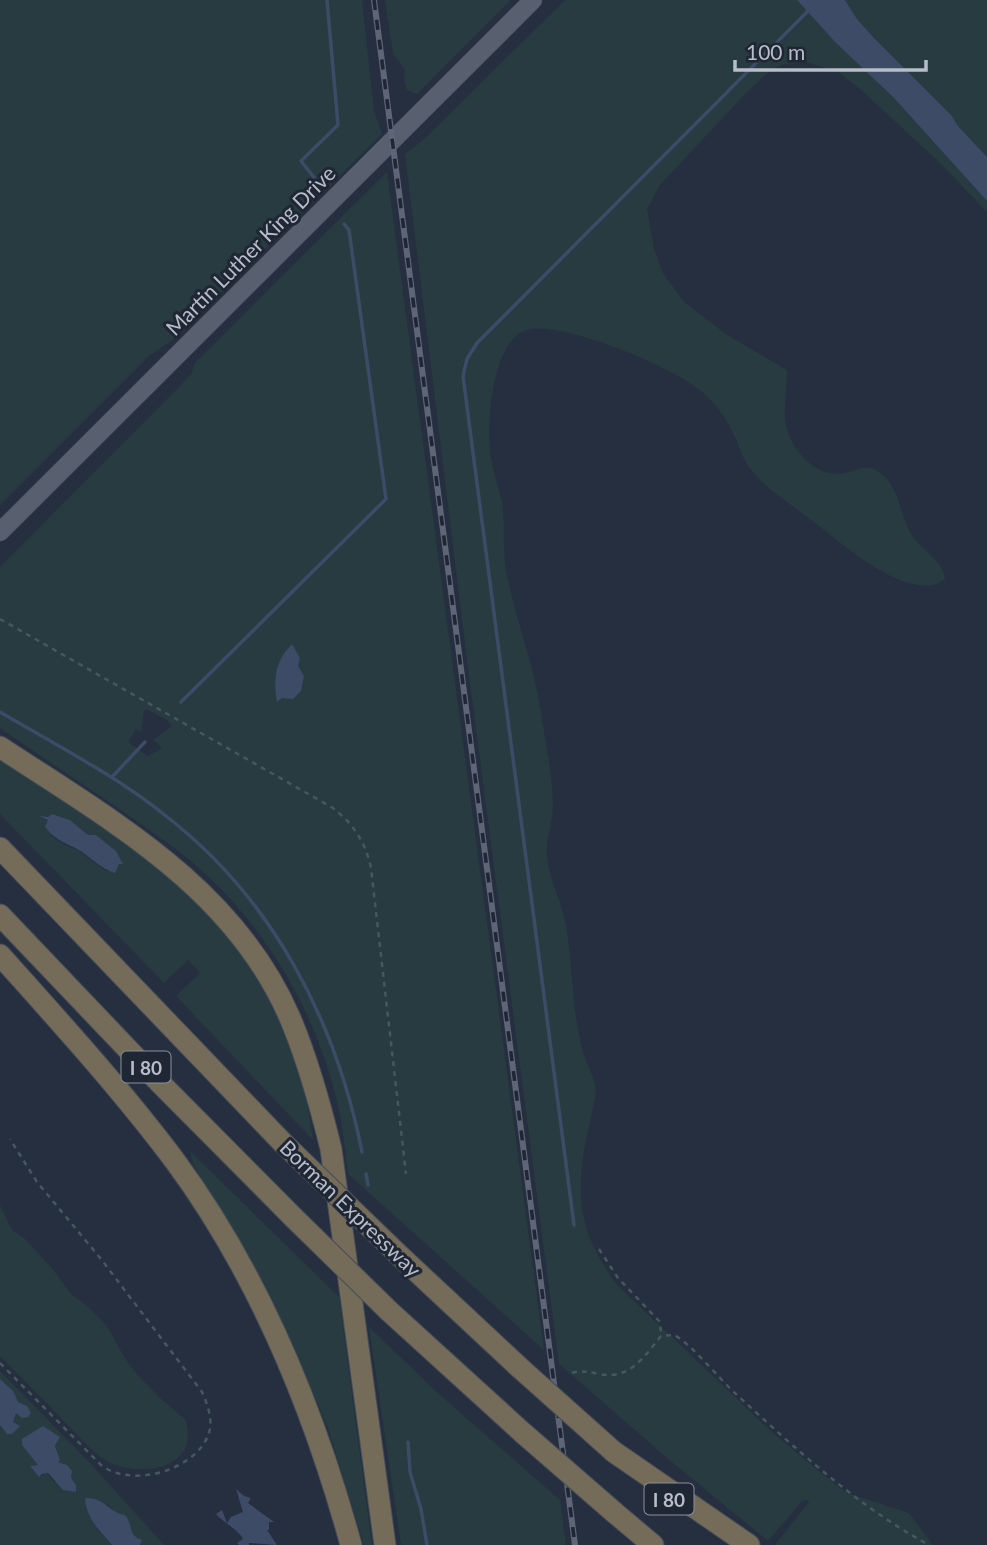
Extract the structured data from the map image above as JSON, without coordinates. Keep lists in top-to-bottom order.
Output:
{
  "streets": {
    "highway": ["I 80", "Borman Expressway"],
    "main road": ["Martin Luther King Drive"]
  },
  "scale_bar": "100 m"
}
